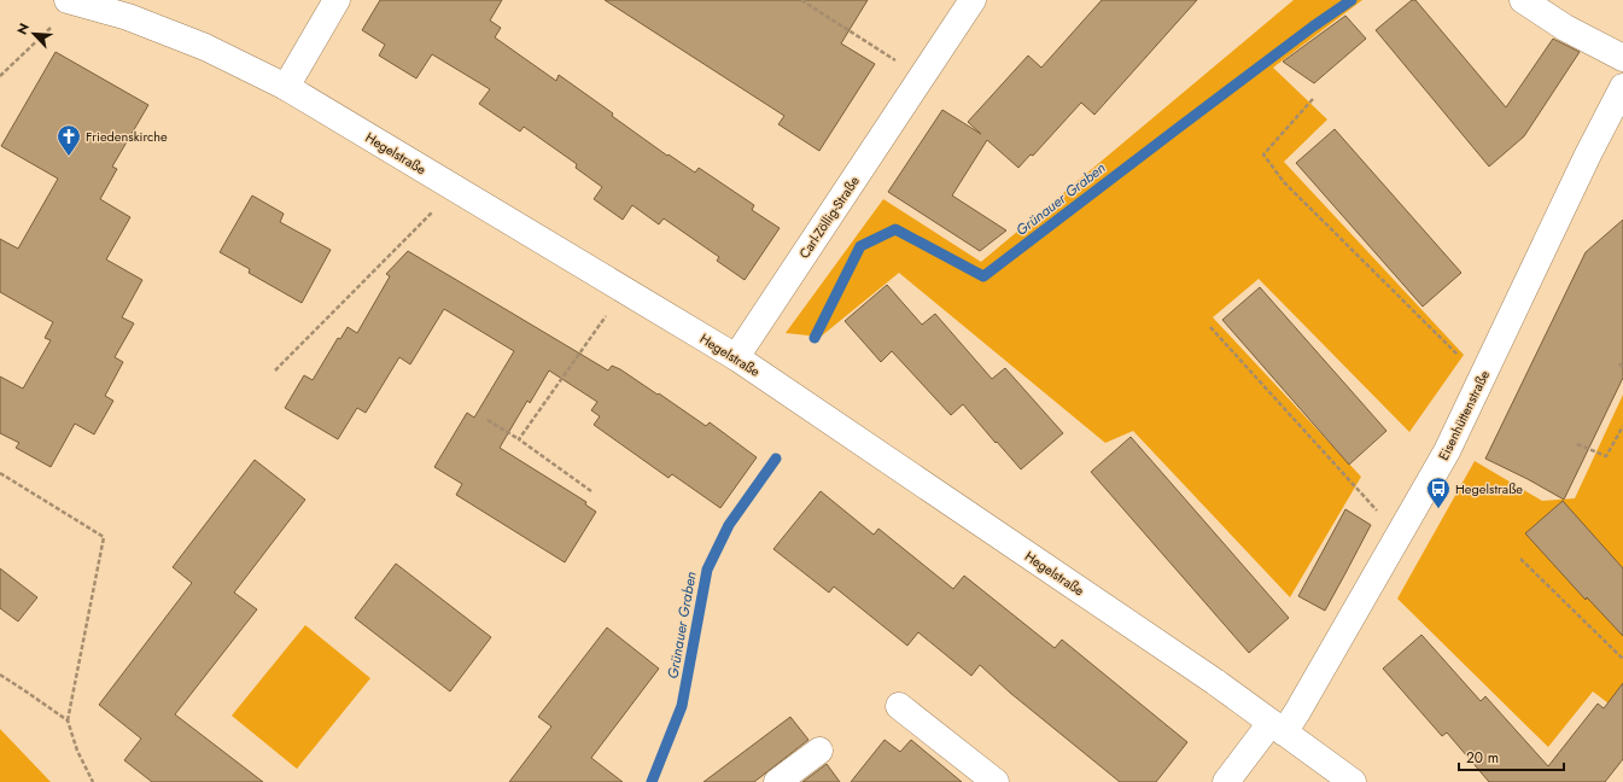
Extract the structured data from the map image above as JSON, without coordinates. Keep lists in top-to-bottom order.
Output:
{
  "streets": {
    "street": ["Hegelstraße", "Carl-Zöllig-Straße", "Eisenhüttenstraße"]
  },
  "crossings": [
    ["Hegelstraße", "Carl-Zöllig-Straße"],
    ["Hegelstraße", "Eisenhüttenstraße"]
  ],
  "water": ["Grünauer Graben"],
  "places": {
    "church": ["Friedenskirche"],
    "bus stop": ["Hegelstraße"]
  },
  "scale_bar": "20 m",
  "north": "top left"
}
